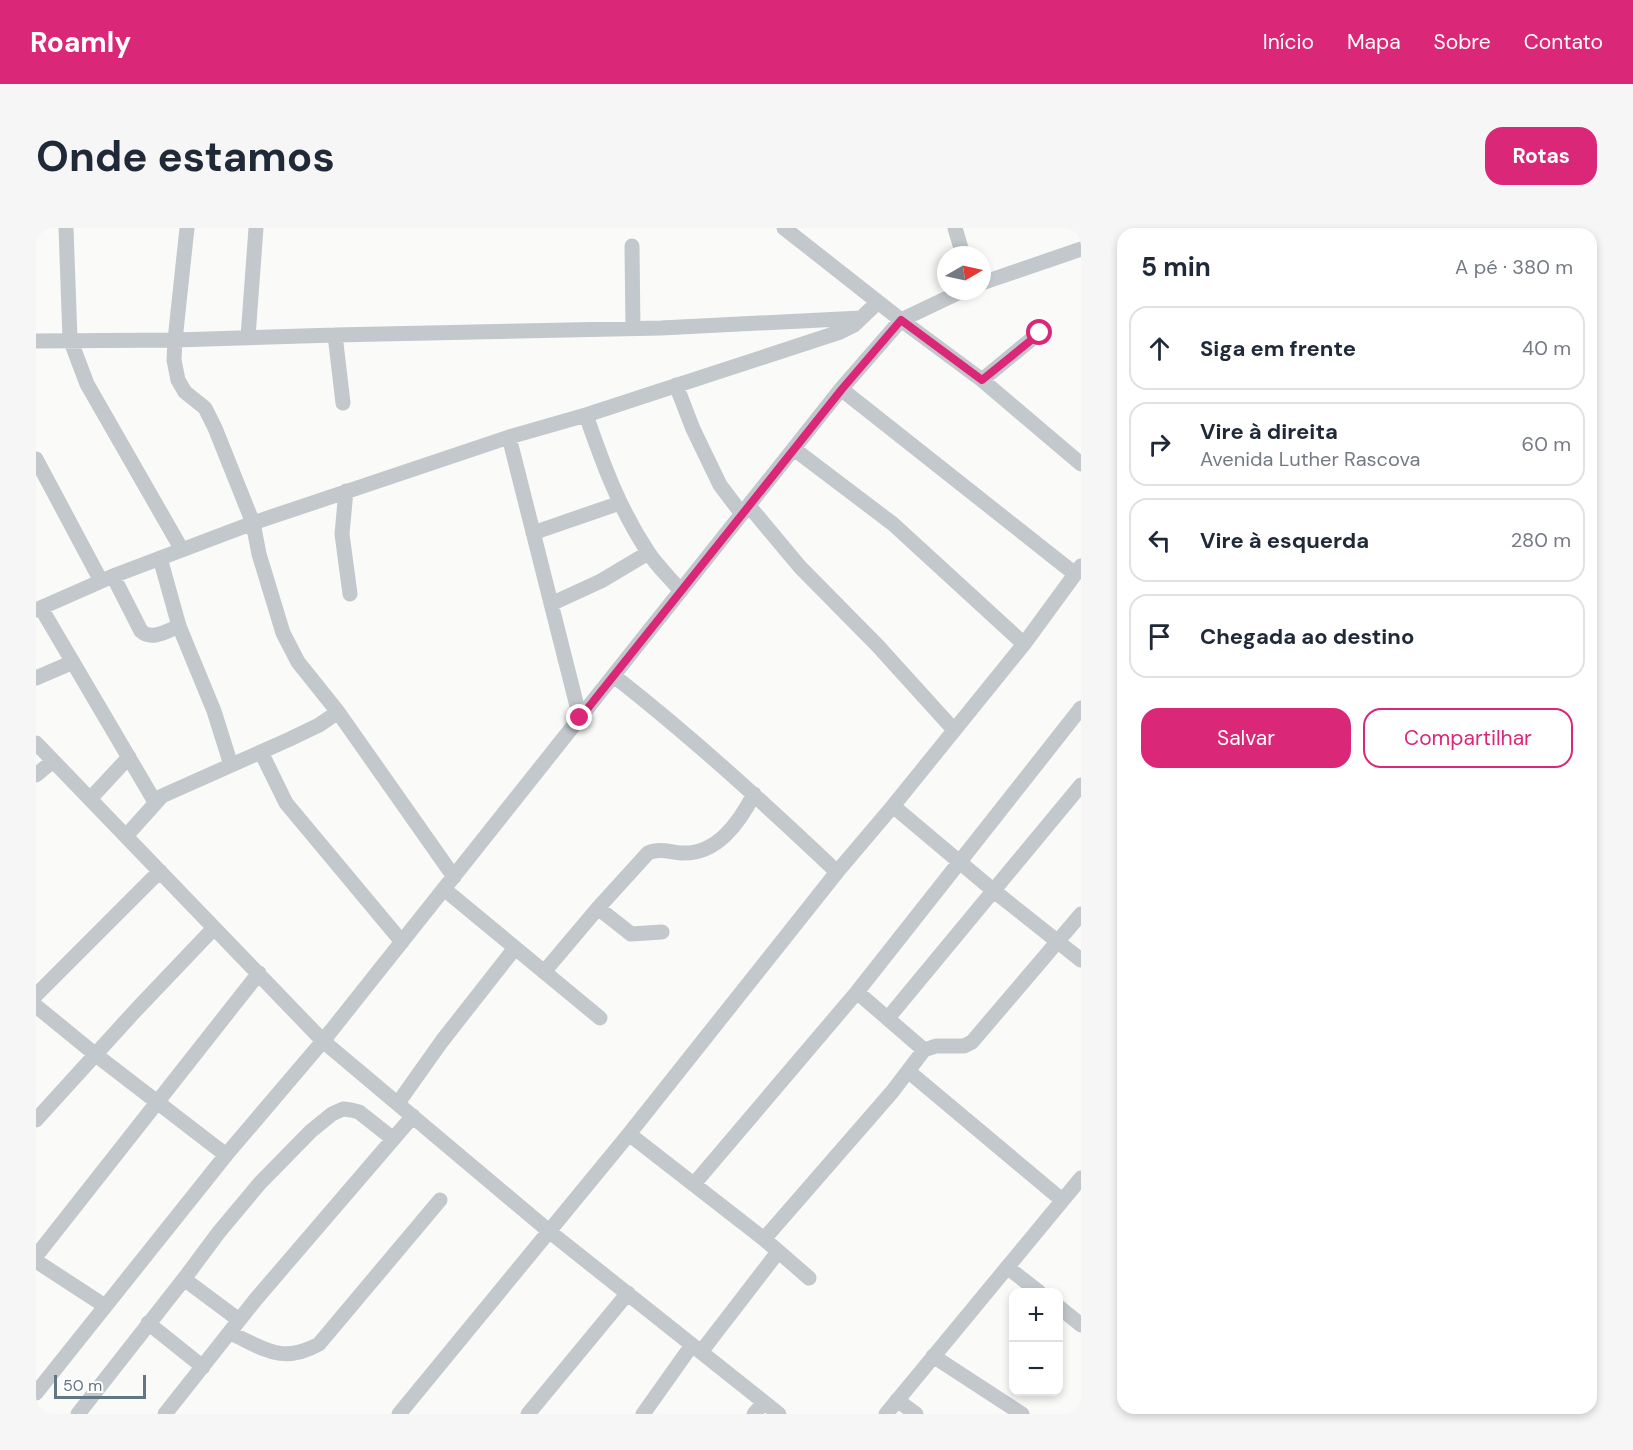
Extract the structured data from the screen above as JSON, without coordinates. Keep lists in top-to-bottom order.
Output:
{
  "scale_bar": "50 m",
  "north": "right",
  "page": {
    "header": "Roamly",
    "nav": [
      "Início",
      "Mapa",
      "Sobre",
      "Contato"
    ],
    "buttons": [
      "Rotas",
      ["Salvar", "Compartilhar"]
    ],
    "title": "Onde estamos",
    "heading": ["5 min", "A pé · 380 m"],
    "list": [
      ["Siga em frente", "40 m"],
      ["Vire à direita", "Avenida Luther Rascova", "60 m"],
      ["Vire à esquerda", "280 m"],
      "Chegada ao destino"
    ],
    "map_buttons": ["+", "−"],
    "scale": "50 m"
  }
}
